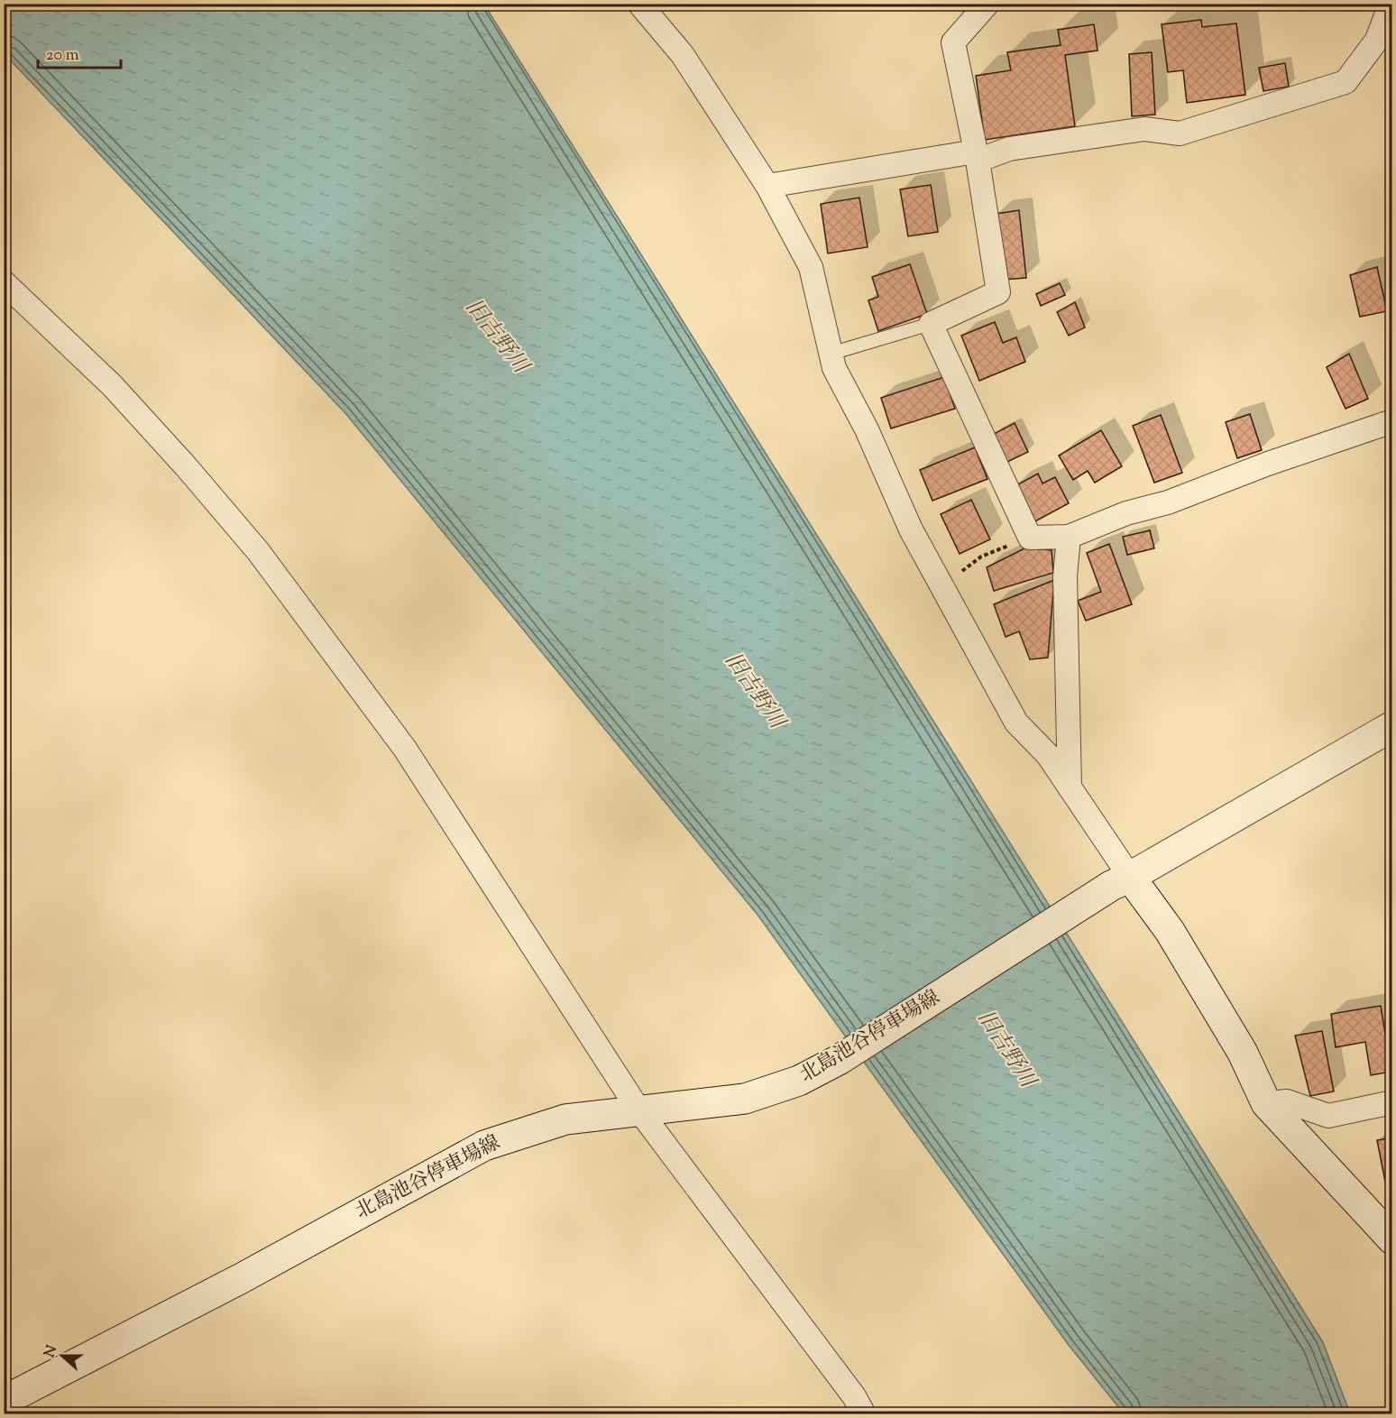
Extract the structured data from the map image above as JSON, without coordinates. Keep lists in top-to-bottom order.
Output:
{
  "streets": {
    "main road": ["北島池谷停車場線"]
  },
  "water": ["旧吉野川"],
  "scale_bar": "20 m",
  "north": "left"
}
